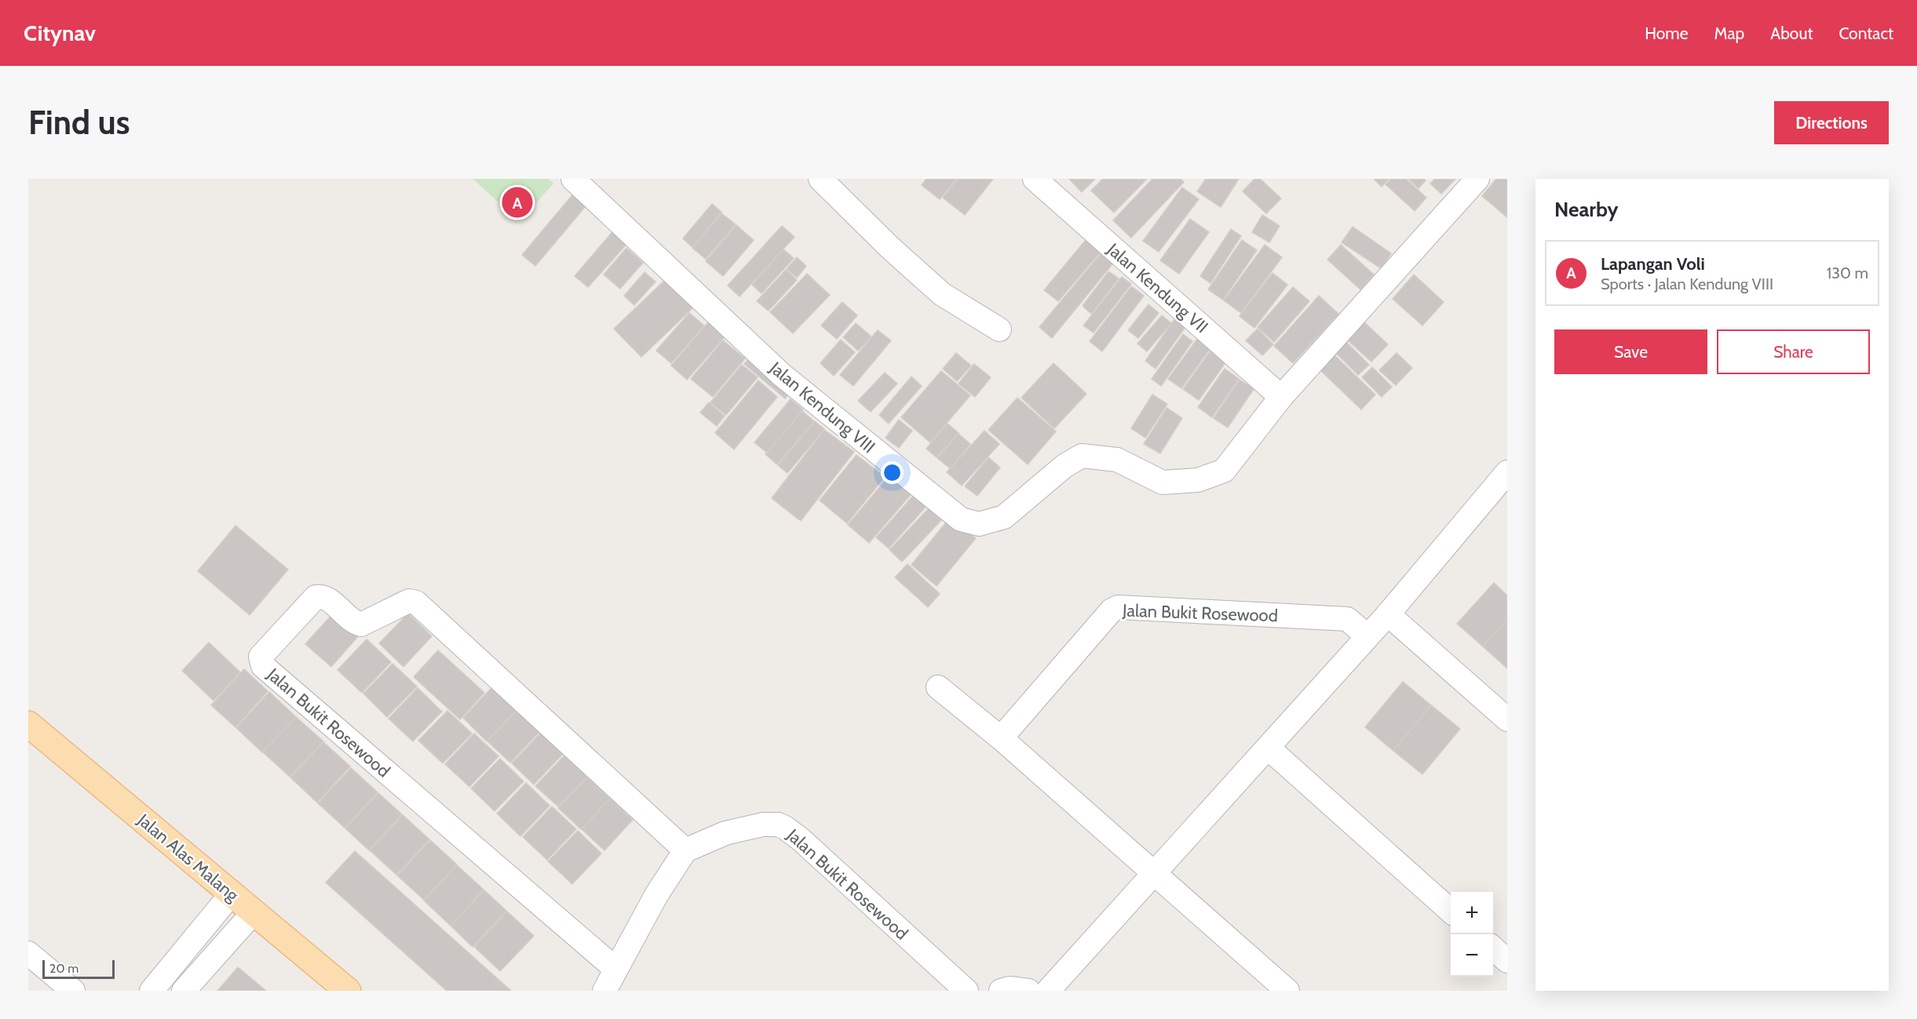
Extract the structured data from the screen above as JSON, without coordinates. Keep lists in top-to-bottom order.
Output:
{
  "streets": {
    "main road": ["Jalan Alas Malang"],
    "street": ["Jalan Kendung VII", "Jalan Kendung VIII", "Jalan Bukit Rosewood"]
  },
  "crossings": [
    ["Jalan Kendung VII", "Jalan Kendung VIII"]
  ],
  "scale_bar": "20 m",
  "page": {
    "header": "Citynav",
    "nav": [
      "Home",
      "Map",
      "About",
      "Contact"
    ],
    "buttons": [
      "Directions",
      ["Save", "Share"]
    ],
    "title": "Find us",
    "heading": "Nearby",
    "pins": "A",
    "list": [
      {
        "mark": "A",
        "name": "Lapangan Voli",
        "note": "Sports · Jalan Kendung VIII",
        "value": "130 m"
      }
    ],
    "map_buttons": ["+", "−"],
    "scale": "20 m"
  }
}
